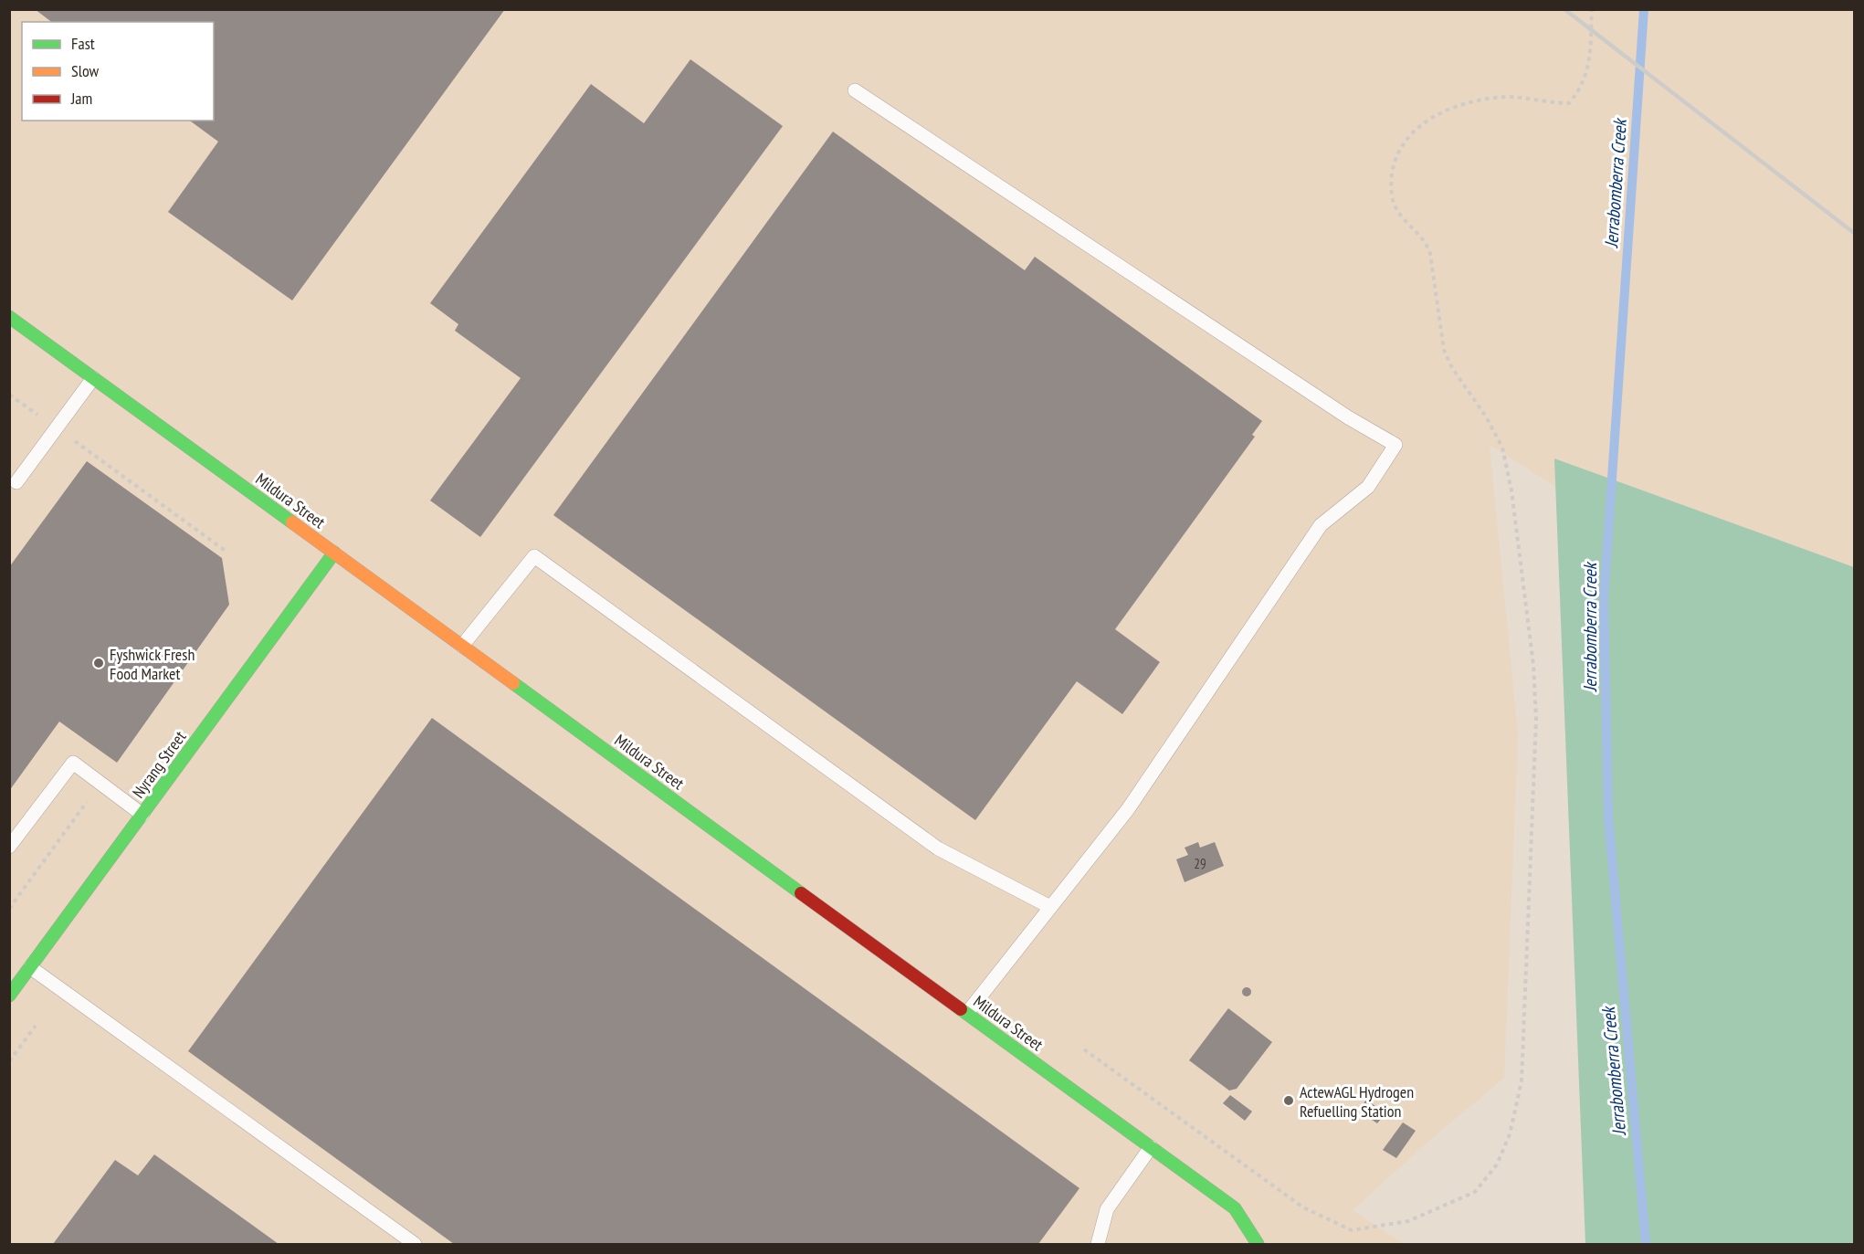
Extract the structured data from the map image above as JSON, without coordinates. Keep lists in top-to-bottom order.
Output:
{
  "streets": {
    "street": ["Mildura Street", "Nyrang Street"]
  },
  "crossings": [
    ["Mildura Street", "Nyrang Street"]
  ],
  "water": ["Jerrabomberra Creek"],
  "places": ["Fyshwick Fresh Food Market", "ActewAGL Hydrogen Refuelling Station"],
  "house_numbers": ["29"],
  "legend": ["Fast", "Slow", "Jam"]
}
